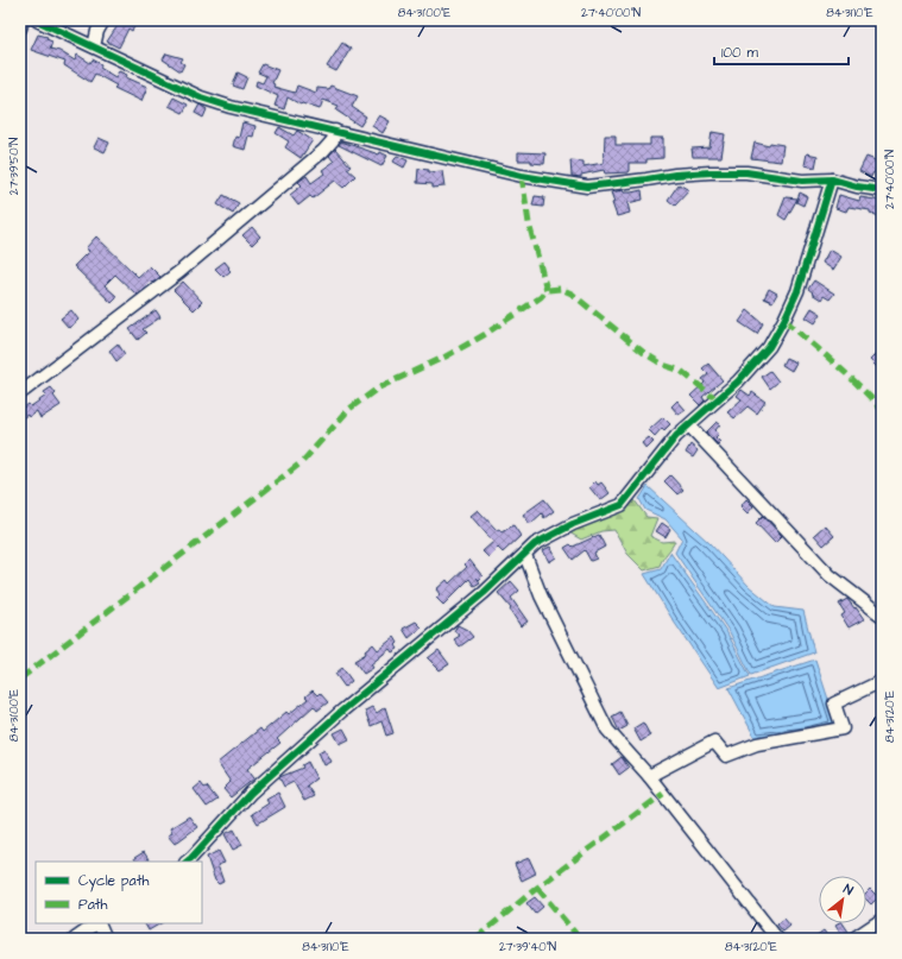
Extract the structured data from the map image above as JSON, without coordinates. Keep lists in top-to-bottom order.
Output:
{
  "legend": ["Cycle path", "Path"],
  "scale_bar": "100 m",
  "north": "top right",
  "coordinates": [
    "84°31'00\"E",
    "27°40'00\"N",
    "84°31'10\"E",
    "27°39'50\"N",
    "84°31'20\"E",
    "27°39'40\"N"
  ]
}
